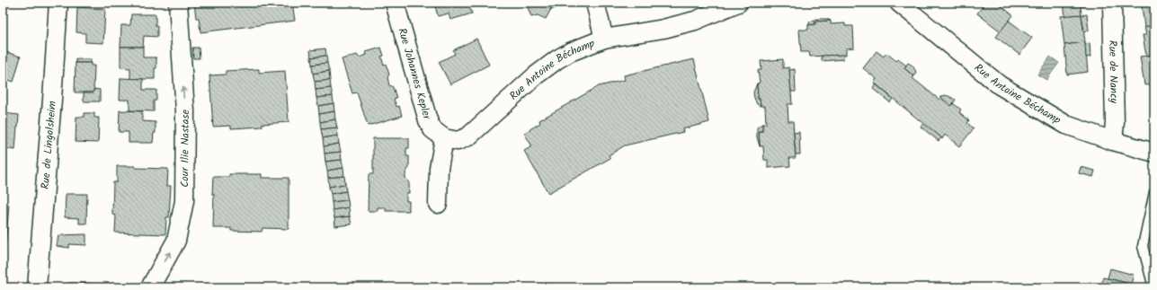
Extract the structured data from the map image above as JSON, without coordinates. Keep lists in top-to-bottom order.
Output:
{
  "streets": {
    "street": [
      "Rue Antoine Béchamp",
      "Rue de Nancy",
      "Rue Johannes Kepler",
      "Rue de Lingolsheim",
      "Cour Ilie Nastase"
    ]
  },
  "crossings": [
    ["Rue Antoine Béchamp", "Rue de Nancy"],
    ["Rue Antoine Béchamp", "Rue Johannes Kepler"]
  ],
  "one_way": ["Cour Ilie Nastase"]
}
